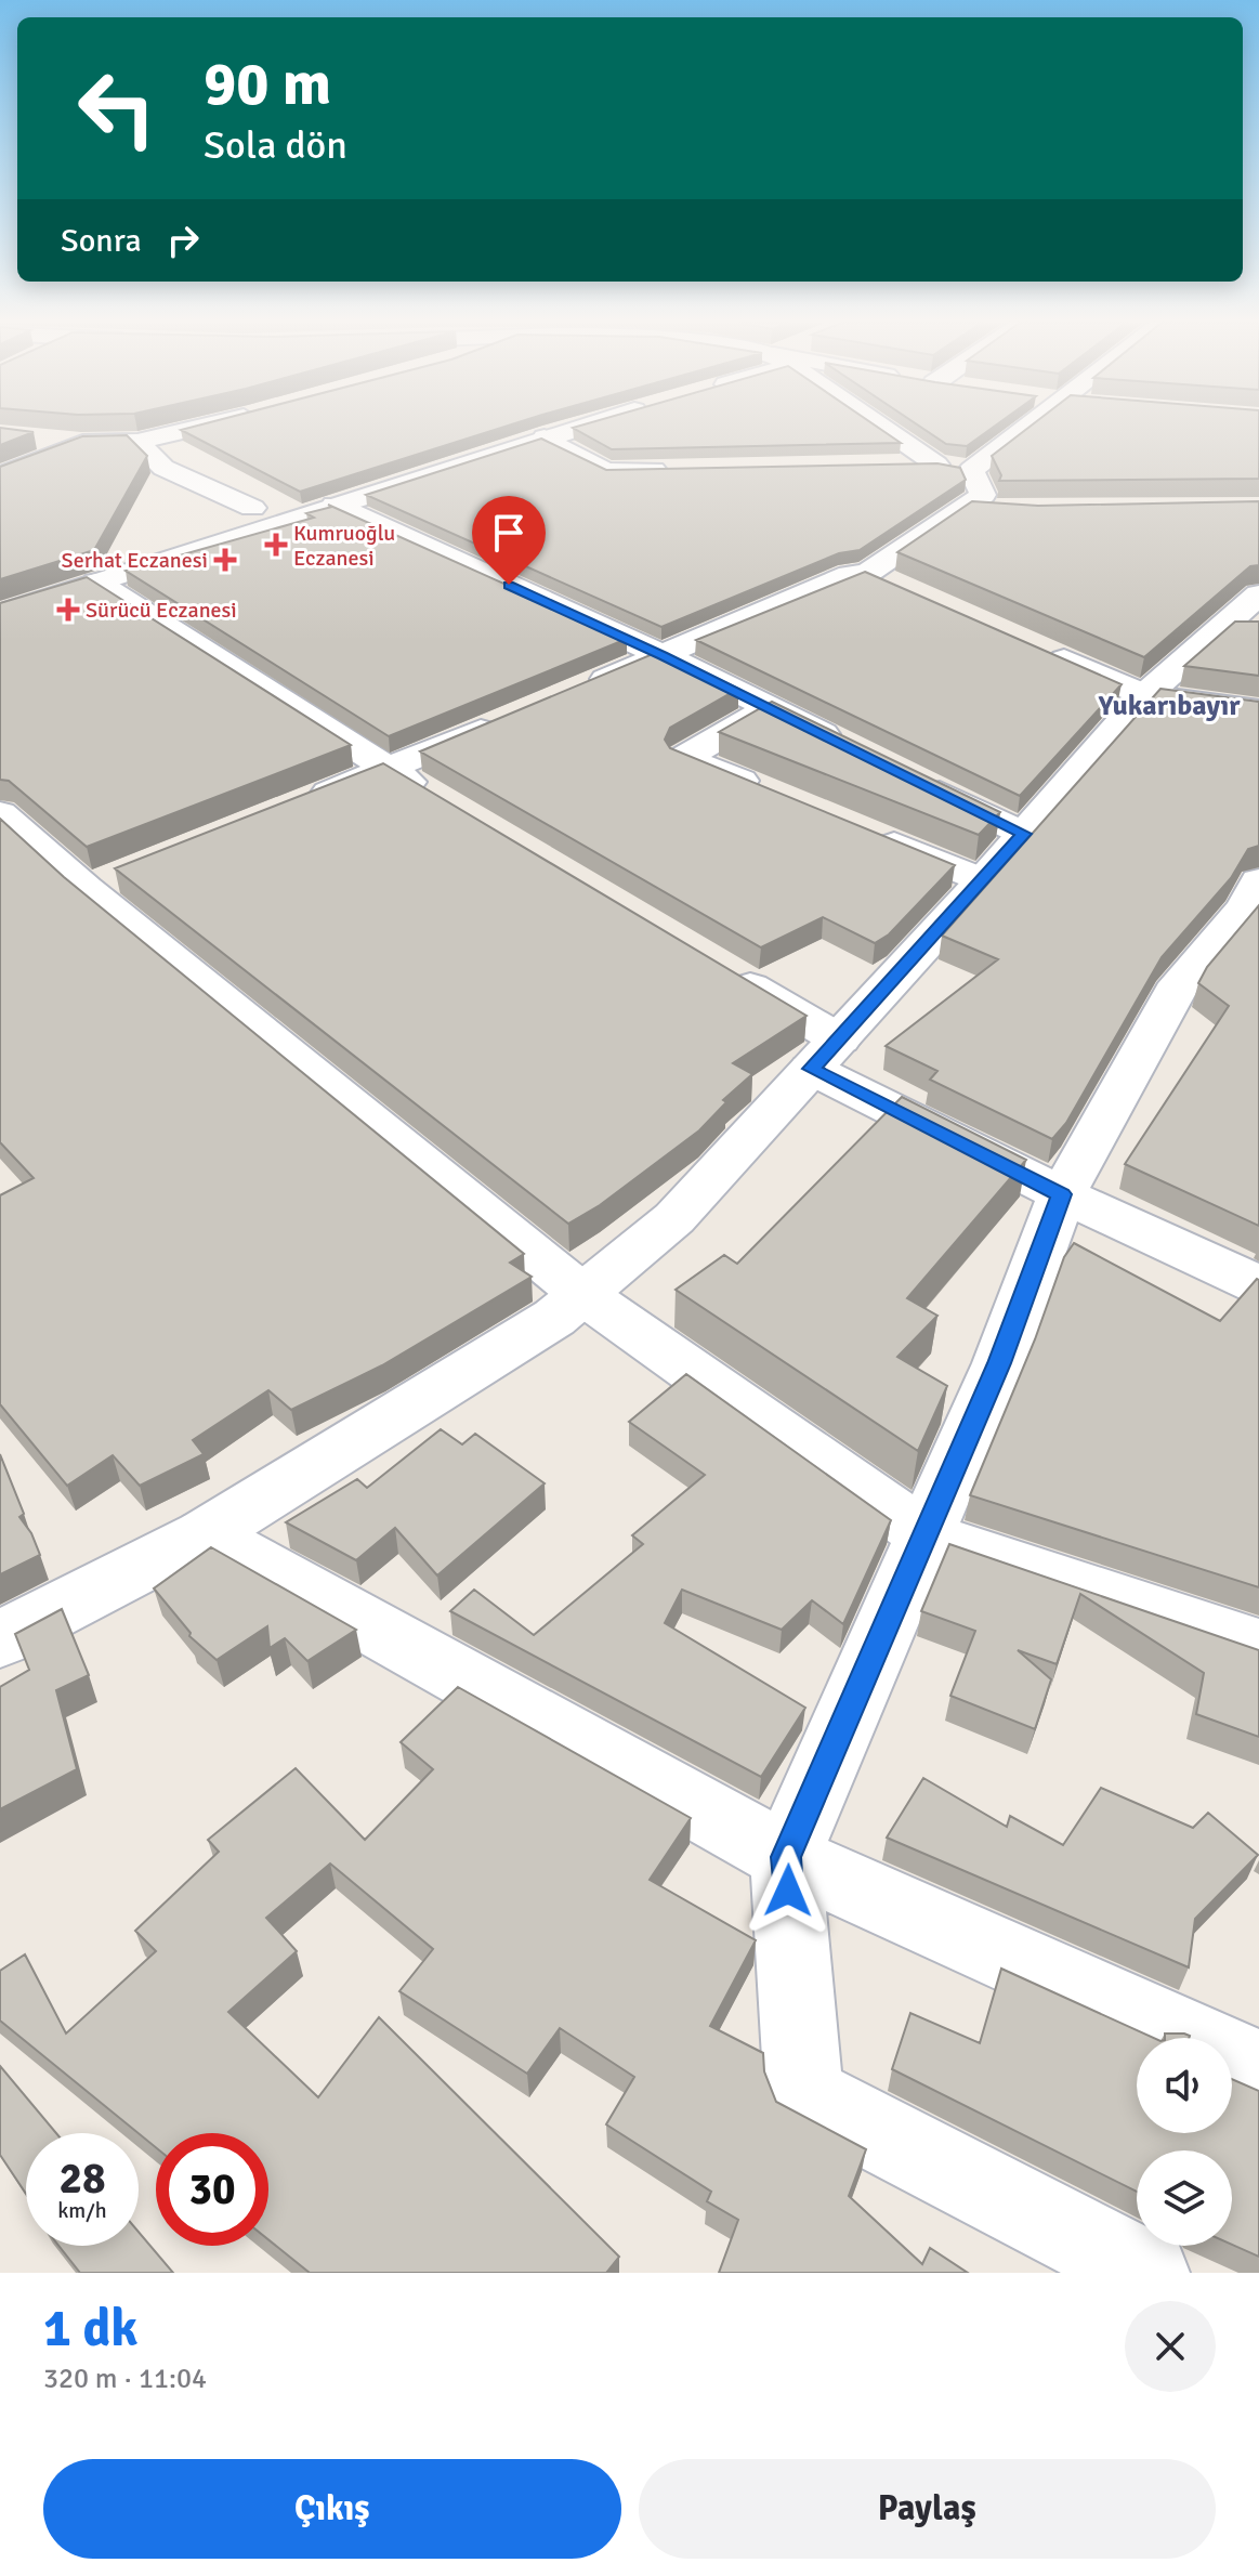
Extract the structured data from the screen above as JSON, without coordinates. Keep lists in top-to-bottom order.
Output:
{
  "districts": ["Yukarıbayır"],
  "places": {
    "health": ["Kumruoğlu Eczanesi", "Serhat Eczanesi", "Sürücü Eczanesi"]
  },
  "page": {
    "turn": ["90 m", "Sola dön"],
    "then": "Sonra",
    "speed": "28 km/h",
    "limit": "30",
    "heading": ["1 dk", "320 m · 11:04"],
    "buttons": ["Çıkış", "Paylaş"]
  }
}
